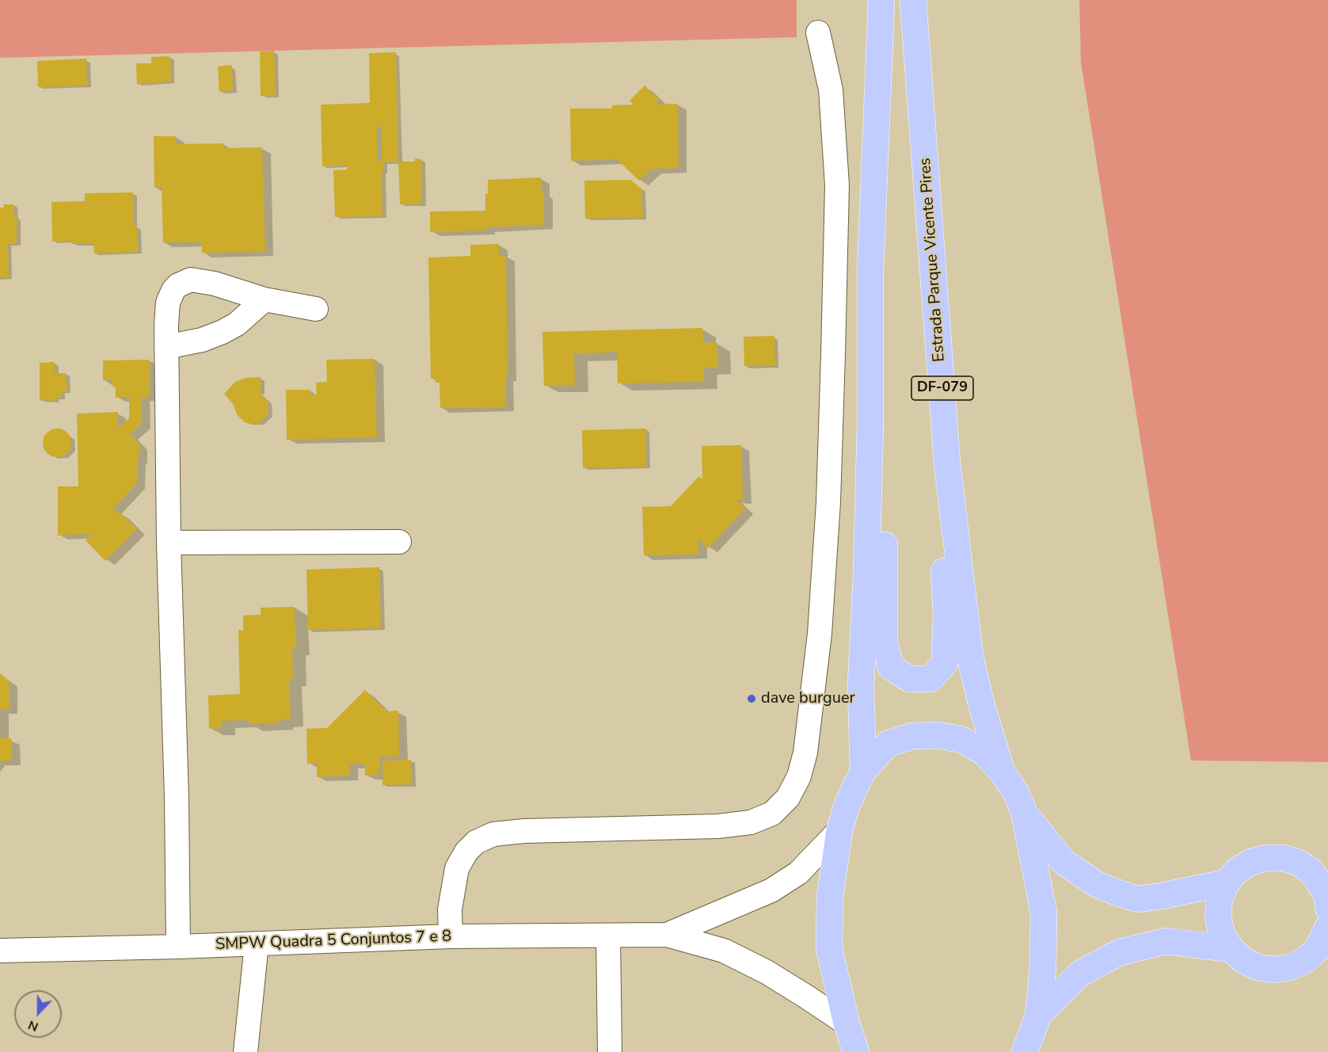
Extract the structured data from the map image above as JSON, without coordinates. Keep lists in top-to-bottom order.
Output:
{
  "streets": {
    "main road": ["Estrada Parque Vicente Pires", "DF-079"],
    "street": ["SMPW Quadra 5 Conjuntos 7 e 8"]
  },
  "crossings": [
    ["Estrada Parque Vicente Pires", "DF-079"],
    ["DF-079", "SMPW Quadra 5 Conjuntos 7 e 8"]
  ],
  "places": ["dave burguer"],
  "north": "bottom"
}
